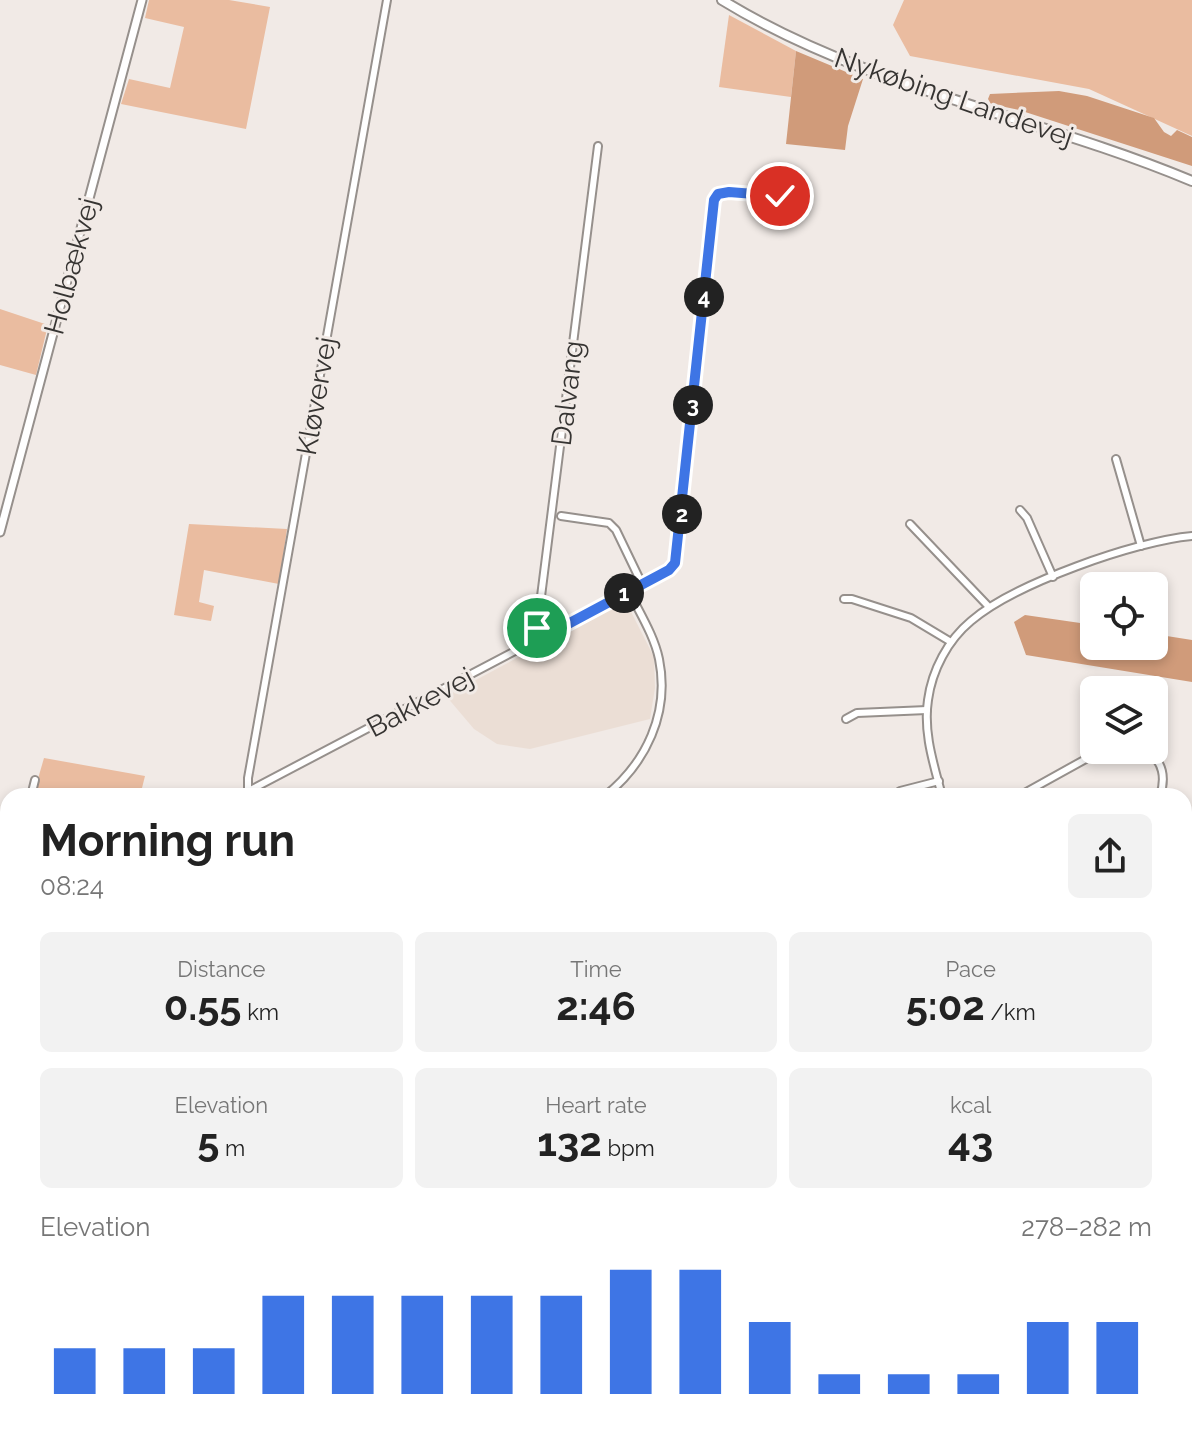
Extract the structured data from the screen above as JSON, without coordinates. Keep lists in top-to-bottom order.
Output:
{
  "streets": {
    "main road": ["Nykøbing Landevej"],
    "street": [
      "Holbækvej",
      "Dalvang",
      "Kløvervej",
      "Bakkevej"
    ]
  },
  "crossings": [
    ["Dalvang", "Bakkevej"]
  ],
  "page": {
    "pins": [
      "4",
      "3",
      "2",
      "1"
    ],
    "heading": ["Morning run", "08:24"],
    "stats": [
      ["Distance", "0.55 km"],
      ["Time", "2:46"],
      ["Pace", "5:02 /km"],
      ["Elevation", "5 m"],
      ["Heart rate", "132 bpm"],
      ["kcal", "43"]
    ],
    "chart": ["Elevation", "278–282 m"]
  }
}
